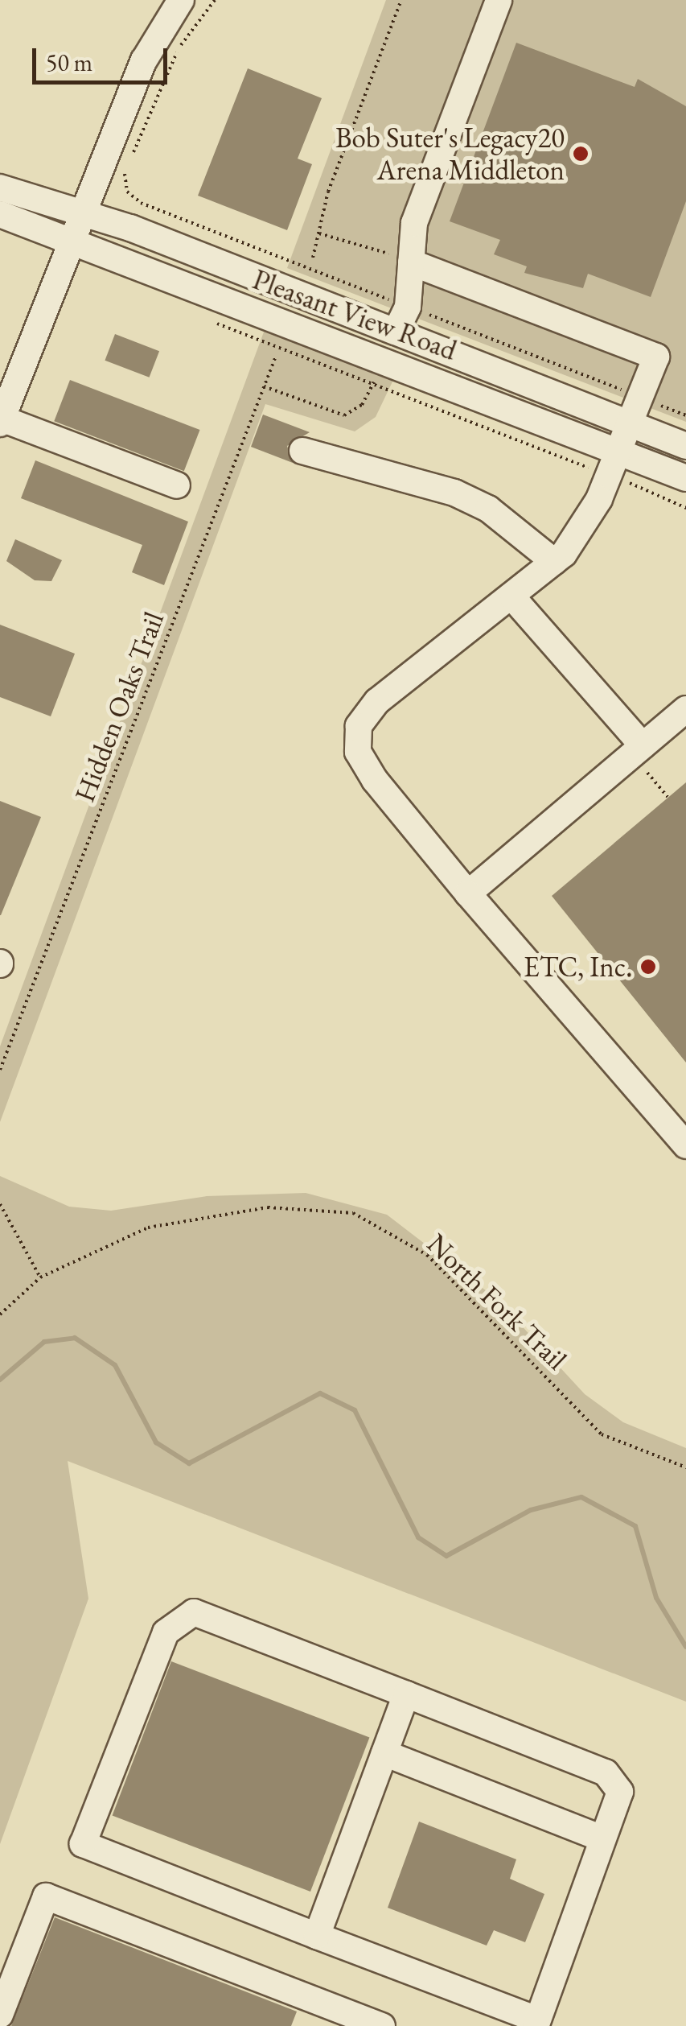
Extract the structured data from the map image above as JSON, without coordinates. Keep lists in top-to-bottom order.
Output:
{
  "streets": {
    "street": ["Pleasant View Road"],
    "path": ["Hidden Oaks Trail", "North Fork Trail"]
  },
  "places": ["Bob Suter's Legacy20 Arena Middleton", "ETC, Inc."],
  "scale_bar": "50 m"
}
